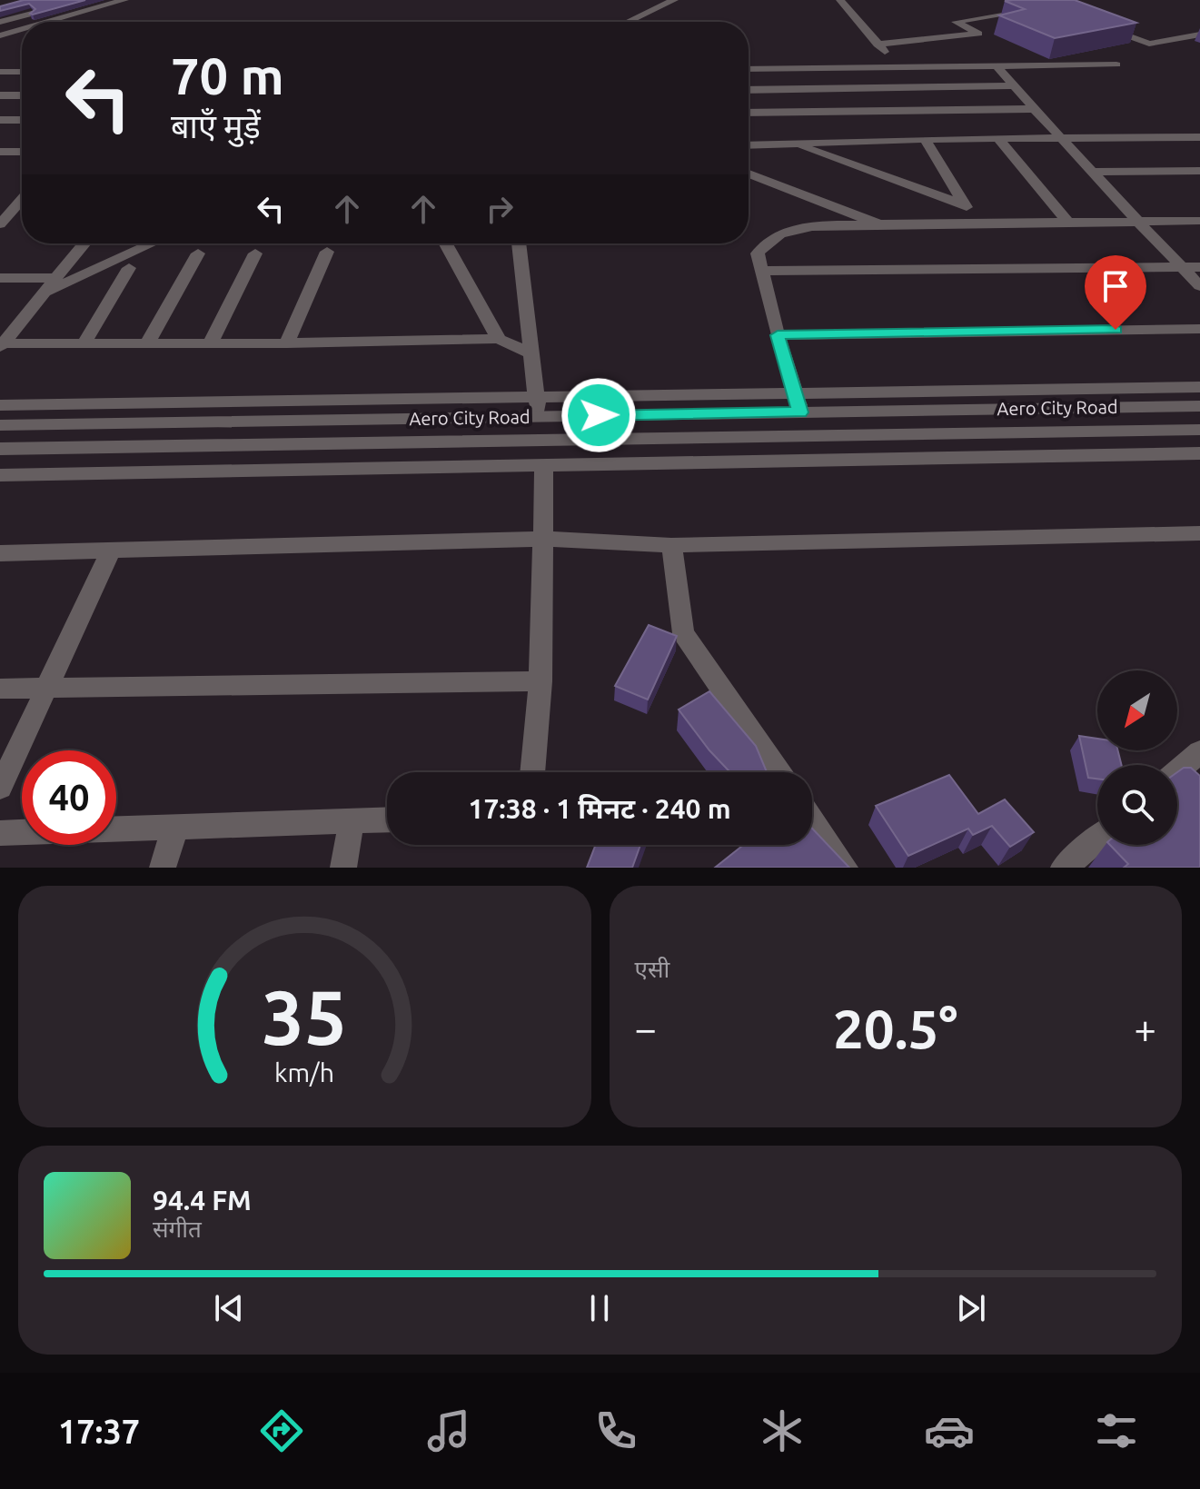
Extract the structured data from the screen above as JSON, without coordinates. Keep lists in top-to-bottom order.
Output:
{
  "streets": {
    "street": ["Aero City Road"]
  },
  "north": "bottom left",
  "page": {
    "turn": ["70 m", "बाएँ मुड़ें"],
    "limit": "40",
    "trip": "17:38 · 1 मिनट · 240 m",
    "tile": "एसी",
    "heat": ["−", "20.5°", "+"],
    "song": ["94.4 FM", "संगीत"],
    "tabs": "17:37",
    "gauge": ["35", "km/h"]
  }
}
